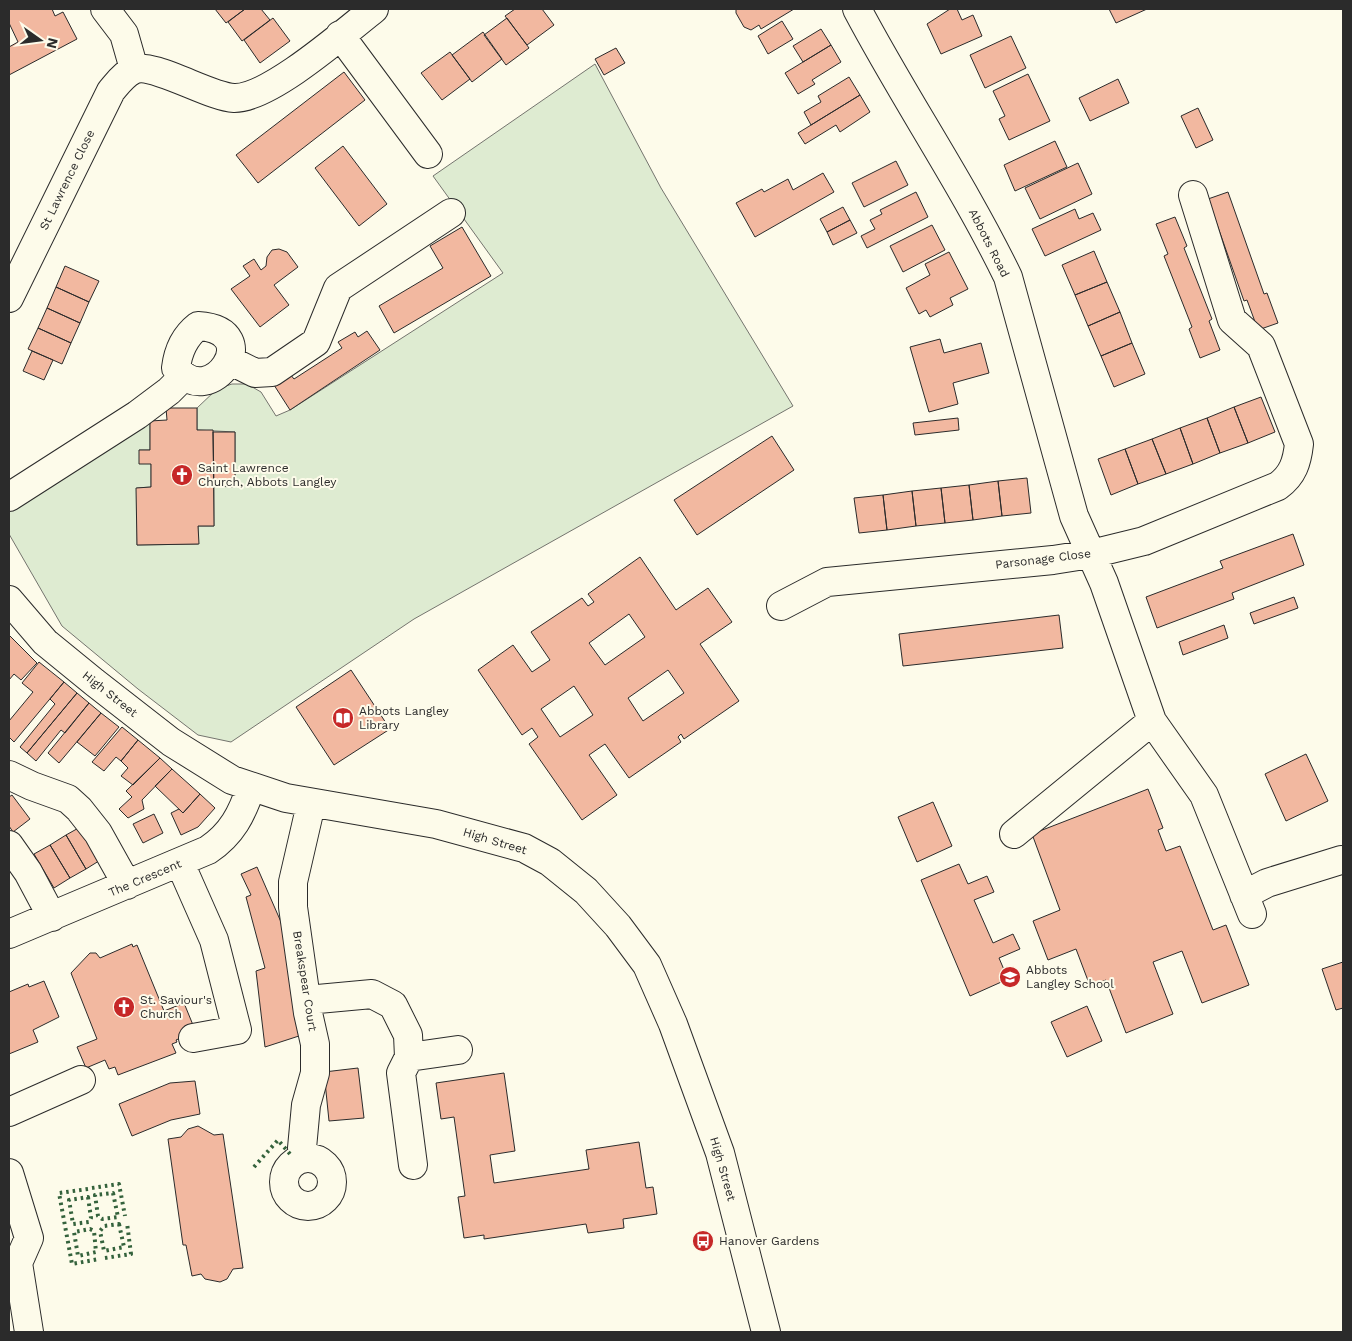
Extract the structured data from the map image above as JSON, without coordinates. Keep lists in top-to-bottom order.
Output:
{
  "streets": {
    "street": [
      "St Lawrence Close",
      "Abbots Road",
      "Parsonage Close",
      "High Street",
      "The Crescent",
      "Breakspear Court"
    ]
  },
  "crossings": [
    ["Abbots Road", "Parsonage Close"],
    ["High Street", "The Crescent"],
    ["High Street", "Breakspear Court"]
  ],
  "places": {
    "church": ["Saint Lawrence Church, Abbots Langley", "St. Saviour's Church"],
    "library": ["Abbots Langley Library"],
    "school or university": ["Abbots Langley School"],
    "bus stop": ["Hanover Gardens"]
  },
  "north": "right"
}
